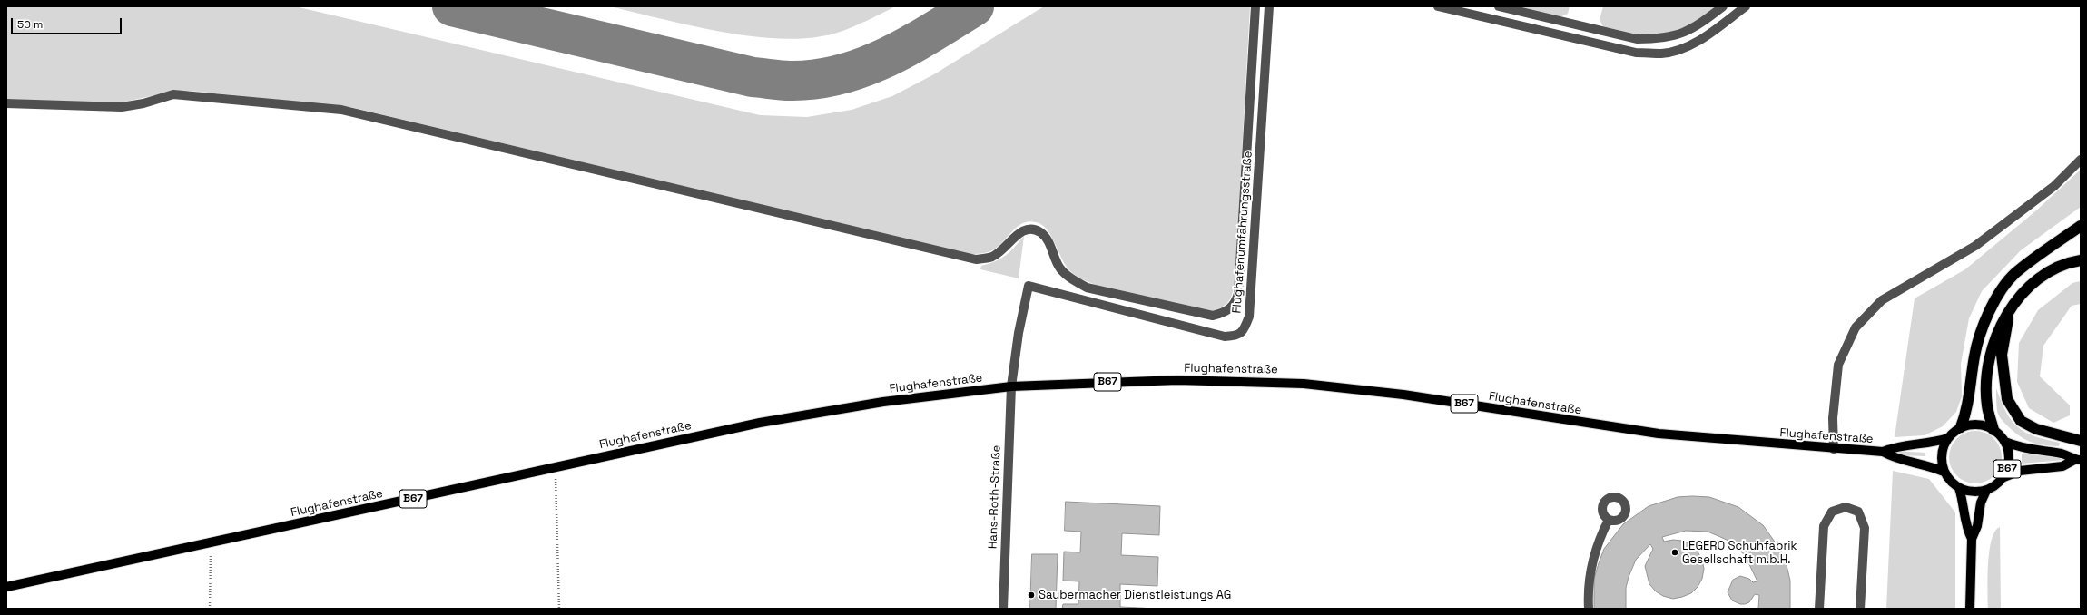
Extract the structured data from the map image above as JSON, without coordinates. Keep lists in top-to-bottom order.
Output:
{
  "streets": {
    "main road": ["Flughafenstraße", "B67"],
    "street": ["Flughafenumfahrungsstraße", "Hans-Roth-Straße"]
  },
  "crossings": [
    ["Flughafenumfahrungsstraße", "Flughafenstraße"],
    ["Flughafenumfahrungsstraße", "Hans-Roth-Straße"],
    ["Flughafenstraße", "B67"],
    ["Flughafenstraße", "Hans-Roth-Straße"]
  ],
  "places": ["LEGERO Schuhfabrik Gesellschaft m.b.H.", "Saubermacher Dienstleistungs AG"],
  "scale_bar": "50 m"
}
